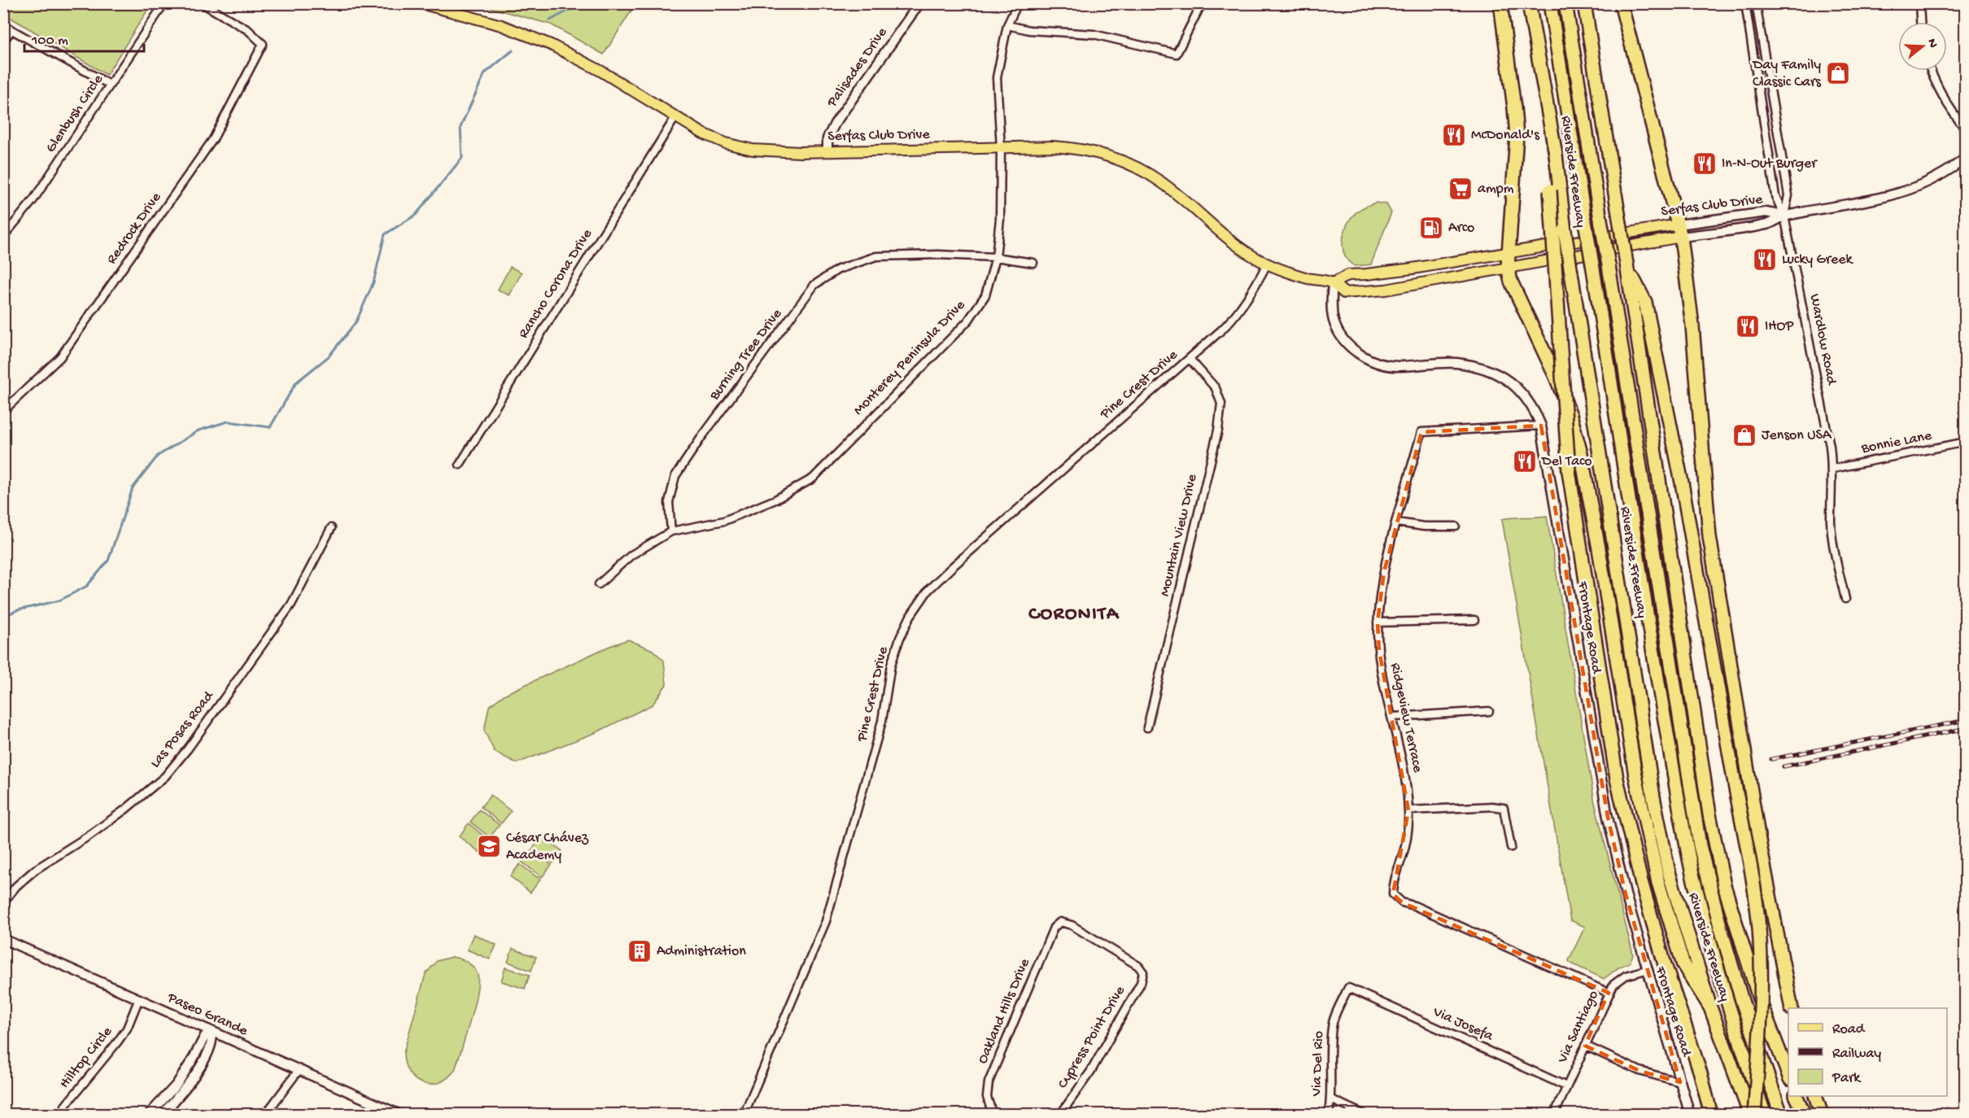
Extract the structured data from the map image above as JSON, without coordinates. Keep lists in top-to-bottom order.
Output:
{
  "streets": {
    "highway": ["Riverside Freeway"],
    "main road": [
      "Palisades Drive",
      "Serfas Club Drive",
      "Frontage Road",
      "Paseo Grande"
    ],
    "street": [
      "Glenbush Circle",
      "Redrock Drive",
      "Rancho Corona Drive",
      "Wardlow Road",
      "Burning Tree Drive",
      "Monterey Peninsula Drive",
      "Pine Crest Drive",
      "Bonnie Lane",
      "Mountain View Drive",
      "Ridgeview Terrace",
      "Las Posas Road",
      "Oakland Hills Drive",
      "Via Josefa",
      "Via Santiago",
      "Cypress Point Drive",
      "Hilltop Circle",
      "Via Del Rio"
    ]
  },
  "crossings": [
    ["Palisades Drive", "Serfas Club Drive"],
    ["Serfas Club Drive", "Rancho Corona Drive"],
    ["Serfas Club Drive", "Wardlow Road"],
    ["Serfas Club Drive", "Monterey Peninsula Drive"],
    ["Serfas Club Drive", "Pine Crest Drive"],
    ["Serfas Club Drive", "Frontage Road"],
    ["Wardlow Road", "Bonnie Lane"],
    ["Burning Tree Drive", "Monterey Peninsula Drive"],
    ["Pine Crest Drive", "Mountain View Drive"],
    ["Frontage Road", "Ridgeview Terrace"],
    ["Frontage Road", "Via Santiago"],
    ["Ridgeview Terrace", "Via Santiago"],
    ["Oakland Hills Drive", "Cypress Point Drive"],
    ["Paseo Grande", "Hilltop Circle"],
    ["Via Josefa", "Via Santiago"],
    ["Via Josefa", "Via Del Rio"]
  ],
  "districts": ["CORONITA"],
  "places": {
    "shop": ["Day Family Classic Cars", "Jenson USA"],
    "restaurant": [
      "McDonald's",
      "In-N-Out Burger",
      "Lucky Greek",
      "IHOP",
      "Del Taco"
    ],
    "supermarket": ["ampm"],
    "fuel station": ["Arco"],
    "school or university": ["César Chávez Academy"],
    "building": ["Administration"]
  },
  "legend": ["Road", "Railway", "Park"],
  "scale_bar": "100 m",
  "north": "right"
}
